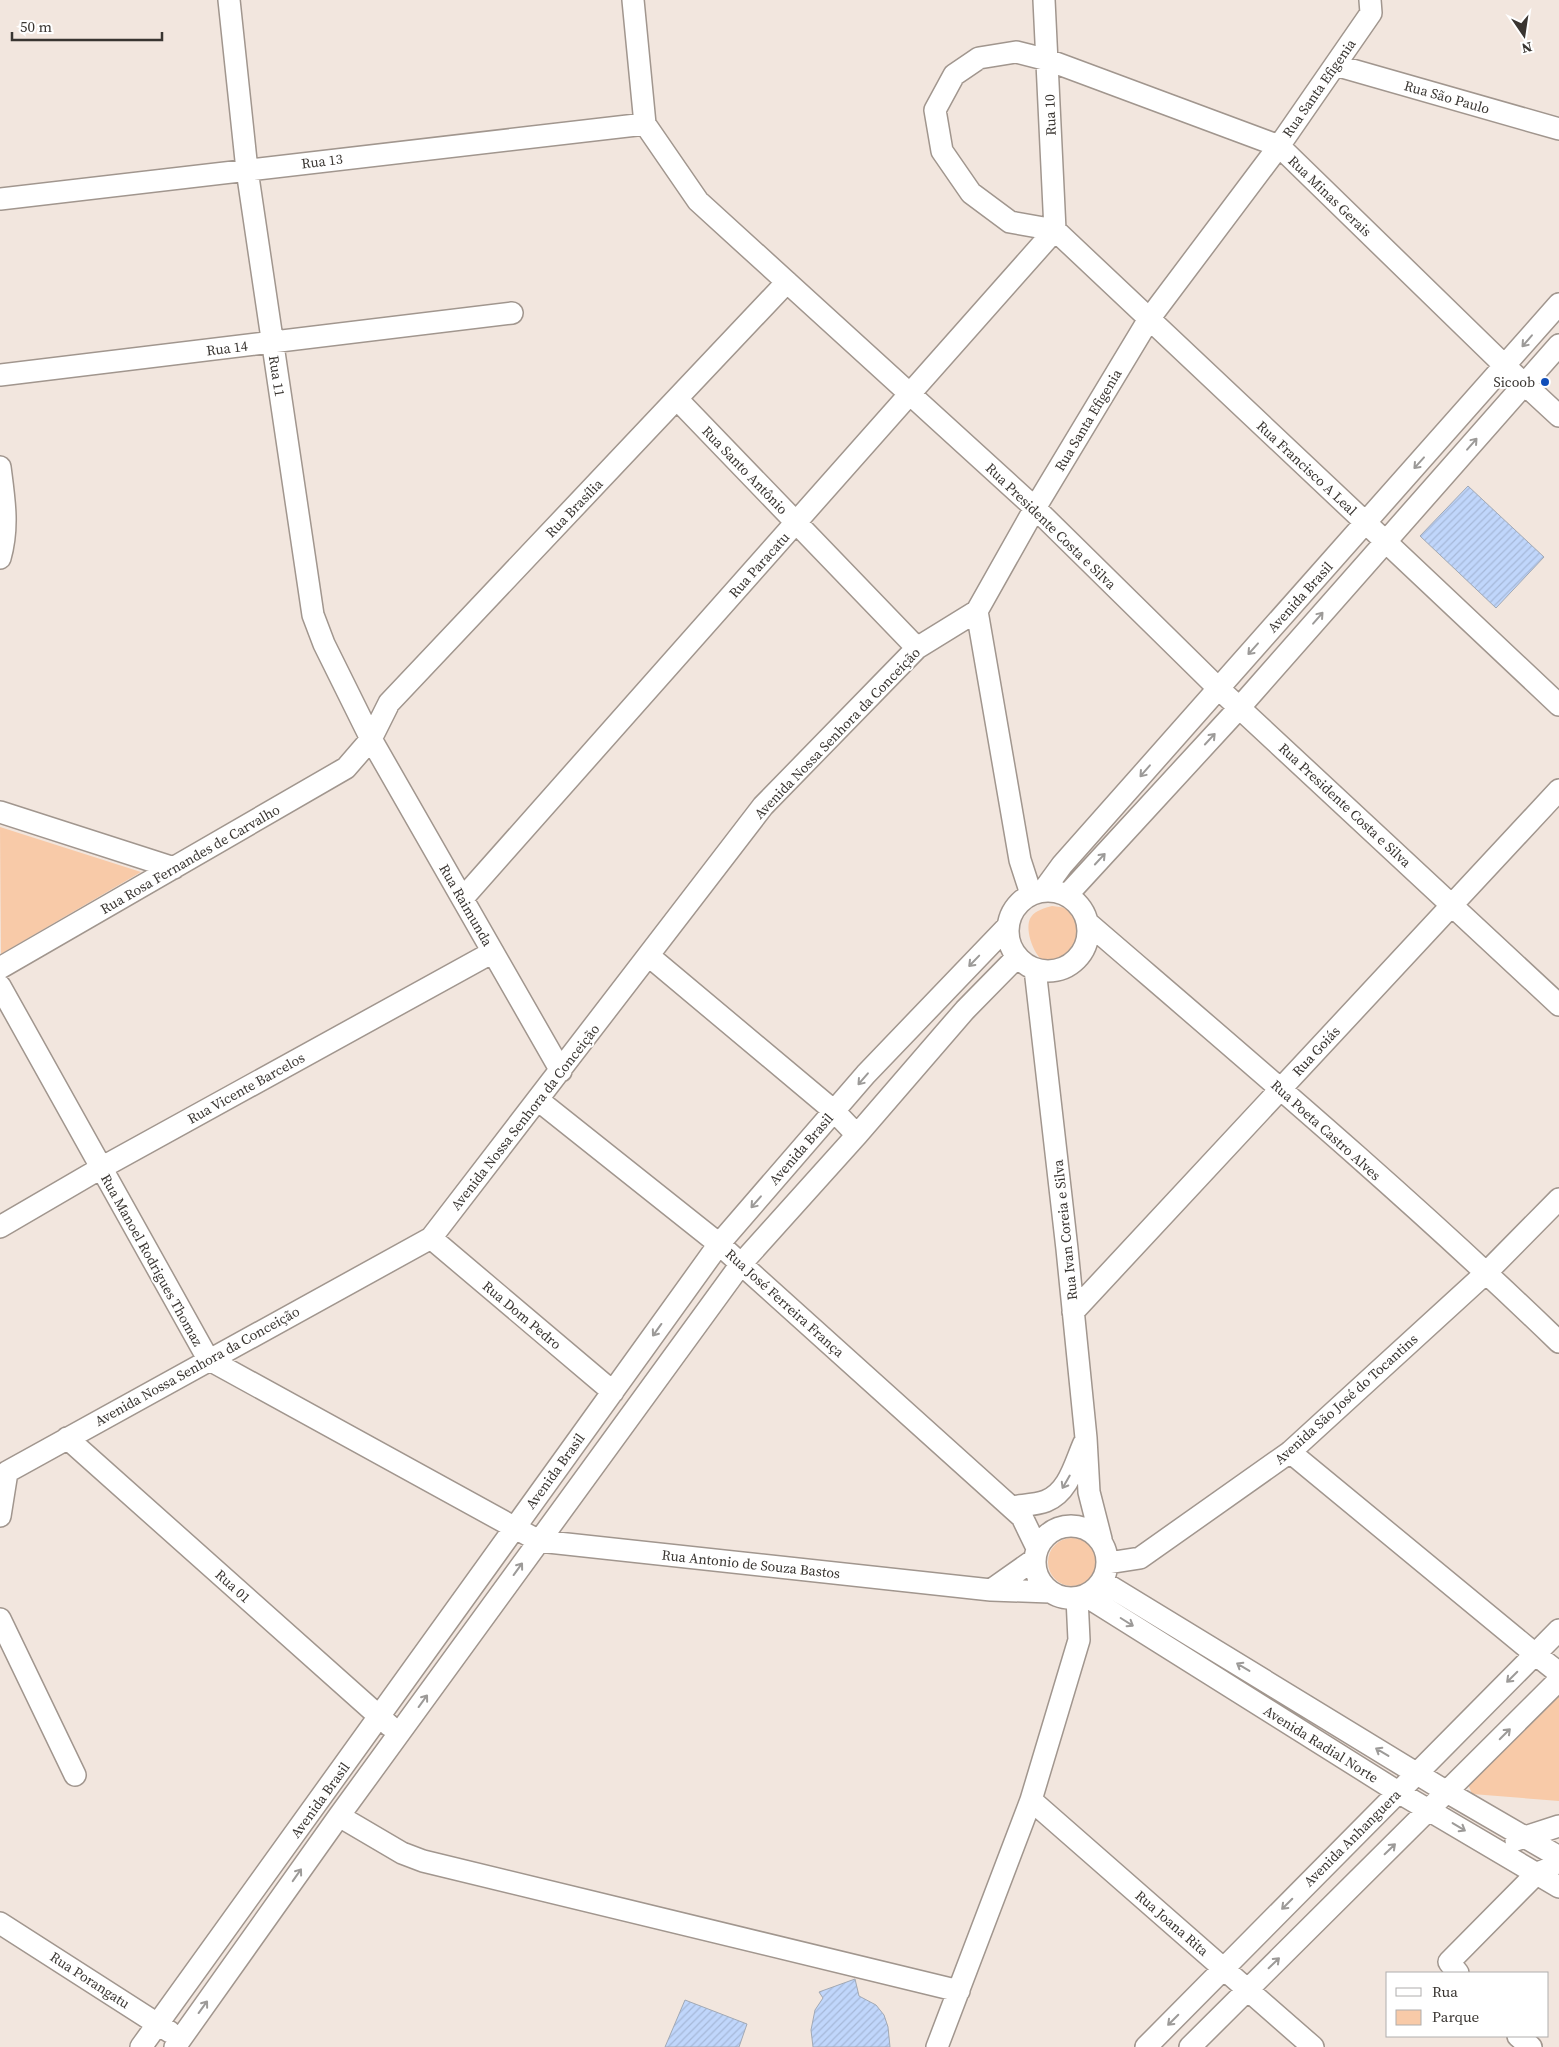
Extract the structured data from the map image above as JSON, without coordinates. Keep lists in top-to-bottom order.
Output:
{
  "streets": {
    "street": [
      "Rua Santa Efigenia",
      "Rua São Paulo",
      "Rua 10",
      "Rua 13",
      "Rua Minas Gerais",
      "Rua 14",
      "Rua 11",
      "Rua Francisco A Leal",
      "Rua Santo Antônio",
      "Rua Brasília",
      "Rua Presidente Costa e Silva",
      "Rua Paracatu",
      "Avenida Brasil",
      "Avenida Nossa Senhora da Conceição",
      "Rua Rosa Fernandes de Carvalho",
      "Rua Raimunda",
      "Rua Goiás",
      "Rua Vicente Barcelos",
      "Rua Poeta Castro Alves",
      "Rua Ivan Coreia e Silva",
      "Rua Manoel Rodrigues Thomaz",
      "Rua José Ferreira França",
      "Rua Dom Pedro",
      "Avenida São José do Tocantins",
      "Rua Antonio de Souza Bastos",
      "Rua 01",
      "Avenida Radial Norte",
      "Avenida Anhanguera",
      "Rua Joana Rita",
      "Rua Porangatu"
    ]
  },
  "crossings": [
    ["Rua Santa Efigenia", "Rua São Paulo"],
    ["Rua Santa Efigenia", "Rua Minas Gerais"],
    ["Rua Santa Efigenia", "Rua Francisco A Leal"],
    ["Rua Santa Efigenia", "Rua Presidente Costa e Silva"],
    ["Rua Santa Efigenia", "Avenida Nossa Senhora da Conceição"],
    ["Rua 10", "Rua Minas Gerais"],
    ["Rua 10", "Rua Francisco A Leal"],
    ["Rua 10", "Rua Paracatu"],
    ["Rua 13", "Rua 11"],
    ["Rua 13", "Rua Presidente Costa e Silva"],
    ["Rua Minas Gerais", "Rua Francisco A Leal"],
    ["Rua Minas Gerais", "Rua Paracatu"],
    ["Rua Minas Gerais", "Avenida Brasil"],
    ["Rua 14", "Rua 11"],
    ["Rua 11", "Rua Brasília"],
    ["Rua 11", "Rua Rosa Fernandes de Carvalho"],
    ["Rua 11", "Rua Raimunda"],
    ["Rua Francisco A Leal", "Rua Paracatu"],
    ["Rua Francisco A Leal", "Avenida Brasil"],
    ["Rua Santo Antônio", "Rua Brasília"],
    ["Rua Santo Antônio", "Rua Paracatu"],
    ["Rua Santo Antônio", "Avenida Nossa Senhora da Conceição"],
    ["Rua Brasília", "Rua Presidente Costa e Silva"],
    ["Rua Brasília", "Rua Rosa Fernandes de Carvalho"],
    ["Rua Brasília", "Rua Raimunda"],
    ["Rua Presidente Costa e Silva", "Rua Paracatu"],
    ["Rua Presidente Costa e Silva", "Avenida Brasil"],
    ["Rua Presidente Costa e Silva", "Rua Goiás"],
    ["Rua Paracatu", "Rua Raimunda"],
    ["Avenida Brasil", "Rua Poeta Castro Alves"],
    ["Avenida Brasil", "Rua Ivan Coreia e Silva"],
    ["Avenida Brasil", "Rua Manoel Rodrigues Thomaz"],
    ["Avenida Brasil", "Rua José Ferreira França"],
    ["Avenida Brasil", "Rua Dom Pedro"],
    ["Avenida Brasil", "Rua Antonio de Souza Bastos"],
    ["Avenida Brasil", "Rua 01"],
    ["Avenida Brasil", "Rua Porangatu"],
    ["Avenida Nossa Senhora da Conceição", "Rua Raimunda"],
    ["Avenida Nossa Senhora da Conceição", "Rua Manoel Rodrigues Thomaz"],
    ["Avenida Nossa Senhora da Conceição", "Rua José Ferreira França"],
    ["Avenida Nossa Senhora da Conceição", "Rua Dom Pedro"],
    ["Avenida Nossa Senhora da Conceição", "Rua 01"],
    ["Rua Rosa Fernandes de Carvalho", "Rua Raimunda"],
    ["Rua Raimunda", "Rua Vicente Barcelos"],
    ["Rua Goiás", "Rua Poeta Castro Alves"],
    ["Rua Goiás", "Rua Ivan Coreia e Silva"],
    ["Rua Vicente Barcelos", "Rua Manoel Rodrigues Thomaz"],
    ["Rua Poeta Castro Alves", "Rua Ivan Coreia e Silva"],
    ["Rua Poeta Castro Alves", "Avenida São José do Tocantins"],
    ["Rua Ivan Coreia e Silva", "Rua José Ferreira França"],
    ["Rua Ivan Coreia e Silva", "Avenida São José do Tocantins"],
    ["Rua Ivan Coreia e Silva", "Rua Antonio de Souza Bastos"],
    ["Rua Ivan Coreia e Silva", "Avenida Radial Norte"],
    ["Rua Manoel Rodrigues Thomaz", "Rua Antonio de Souza Bastos"],
    ["Rua José Ferreira França", "Avenida São José do Tocantins"],
    ["Rua José Ferreira França", "Rua Antonio de Souza Bastos"],
    ["Rua José Ferreira França", "Avenida Radial Norte"],
    ["Avenida São José do Tocantins", "Rua Antonio de Souza Bastos"],
    ["Avenida São José do Tocantins", "Avenida Radial Norte"],
    ["Rua Antonio de Souza Bastos", "Avenida Radial Norte"],
    ["Avenida Radial Norte", "Avenida Anhanguera"],
    ["Avenida Anhanguera", "Rua Joana Rita"]
  ],
  "places": ["Sicoob"],
  "legend": ["Rua", "Parque"],
  "scale_bar": "50 m",
  "north": "bottom"
}
